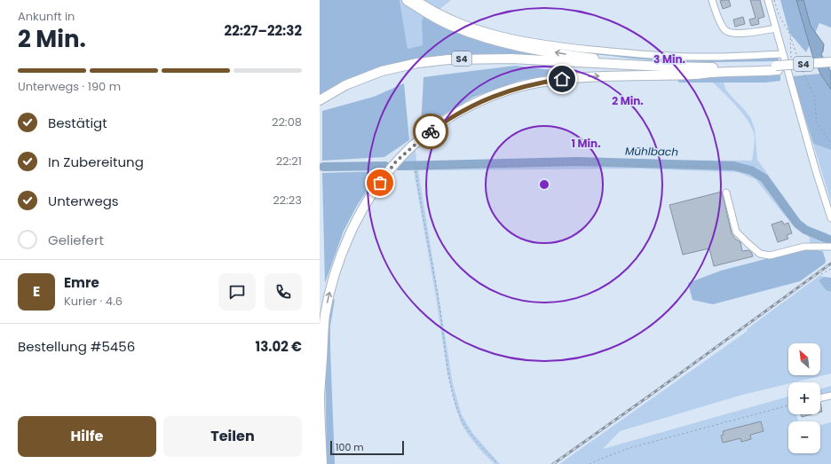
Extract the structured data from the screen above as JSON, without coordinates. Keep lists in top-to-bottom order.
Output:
{
  "streets": {
    "highway": ["S4"]
  },
  "water": ["Mühlbach"],
  "scale_bar": "100 m",
  "north": "top left",
  "page": {
    "heading": ["2 Min.", "Ankunft in", "22:27–22:32"],
    "panel": [
      "Emre",
      "Kurier · 4.6",
      "Bestellung #5456",
      "13.02 €"
    ],
    "bar": "Unterwegs · 190 m",
    "list": [
      ["Bestätigt", "22:08"],
      ["In Zubereitung", "22:21"],
      ["Unterwegs", "22:23"],
      "Geliefert"
    ],
    "round": "E",
    "map_buttons": ["+", "−"],
    "buttons": ["Hilfe", "Teilen"],
    "scale": "100 m"
  },
  "rings": ["3 Min.", "2 Min.", "1 Min."]
}
